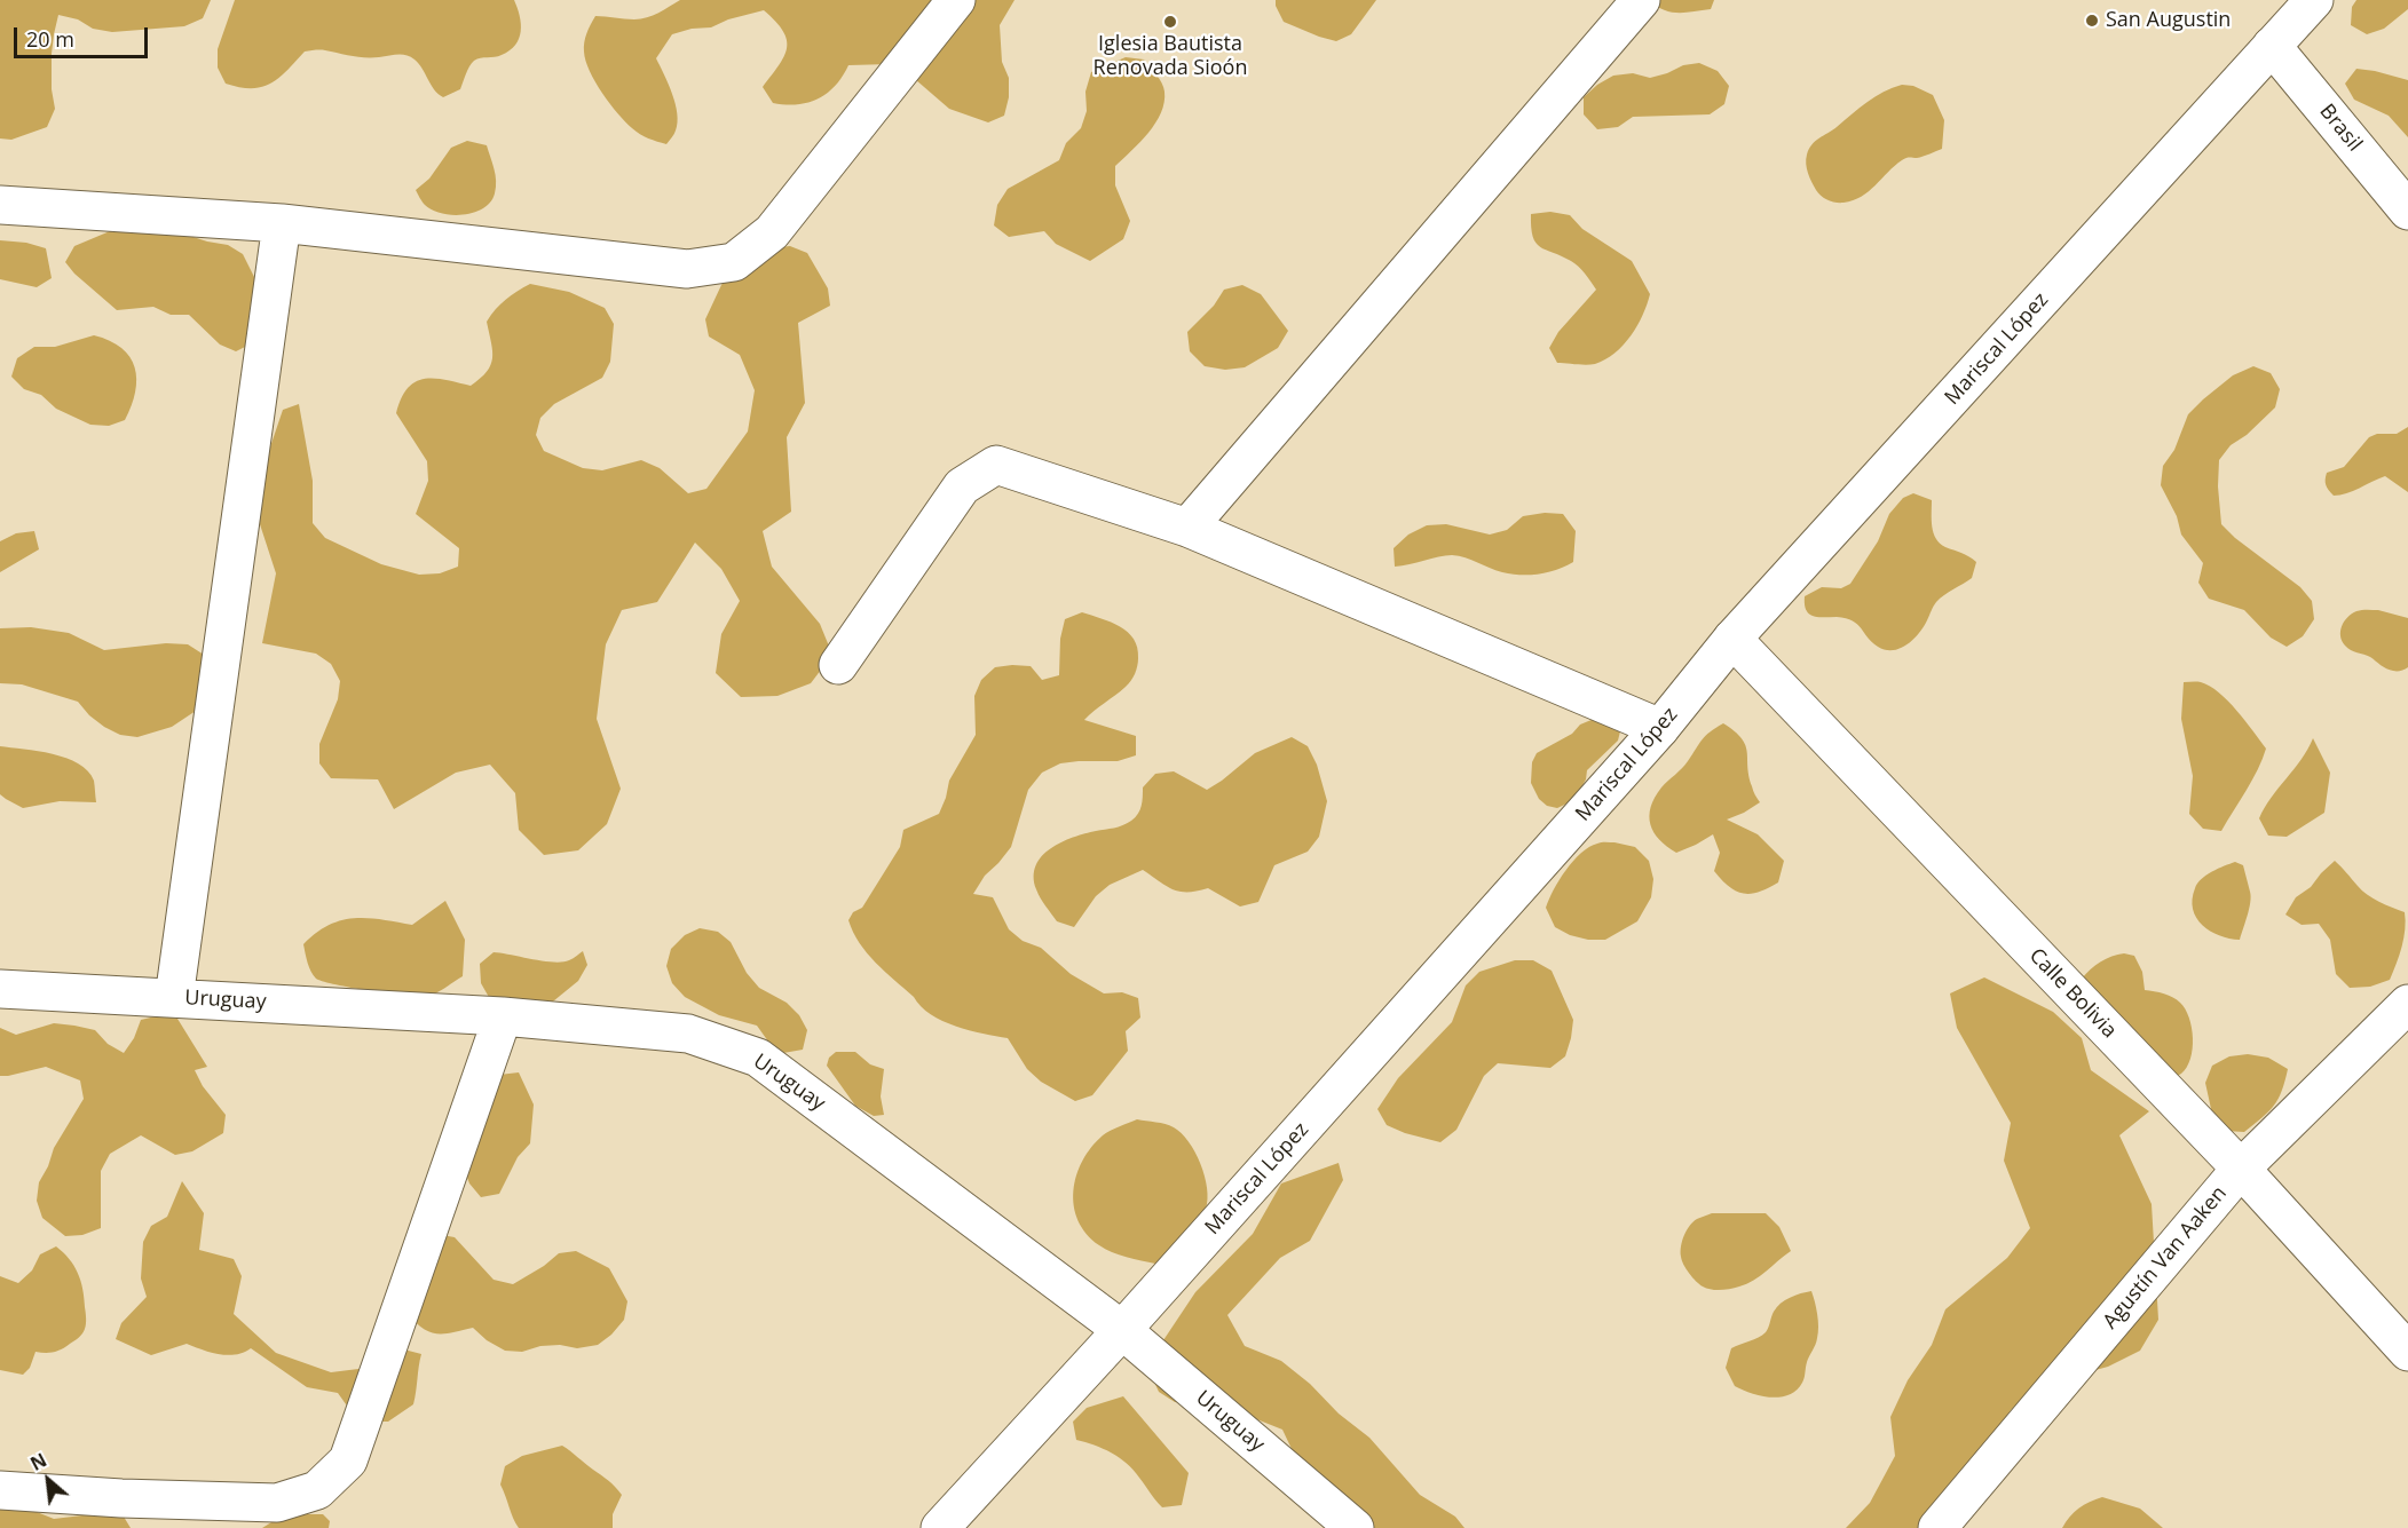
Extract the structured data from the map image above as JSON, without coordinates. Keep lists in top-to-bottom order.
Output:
{
  "streets": {
    "street": [
      "Brasil",
      "Mariscal López",
      "Calle Bolivia",
      "Uruguay",
      "Agustín Van Aaken"
    ]
  },
  "crossings": [
    ["Brasil", "Mariscal López"],
    ["Mariscal López", "Calle Bolivia"],
    ["Mariscal López", "Uruguay"],
    ["Calle Bolivia", "Agustín Van Aaken"]
  ],
  "places": ["San Augustin", "Iglesia Bautista Renovada Sioón"],
  "scale_bar": "20 m",
  "north": "top left"
}
